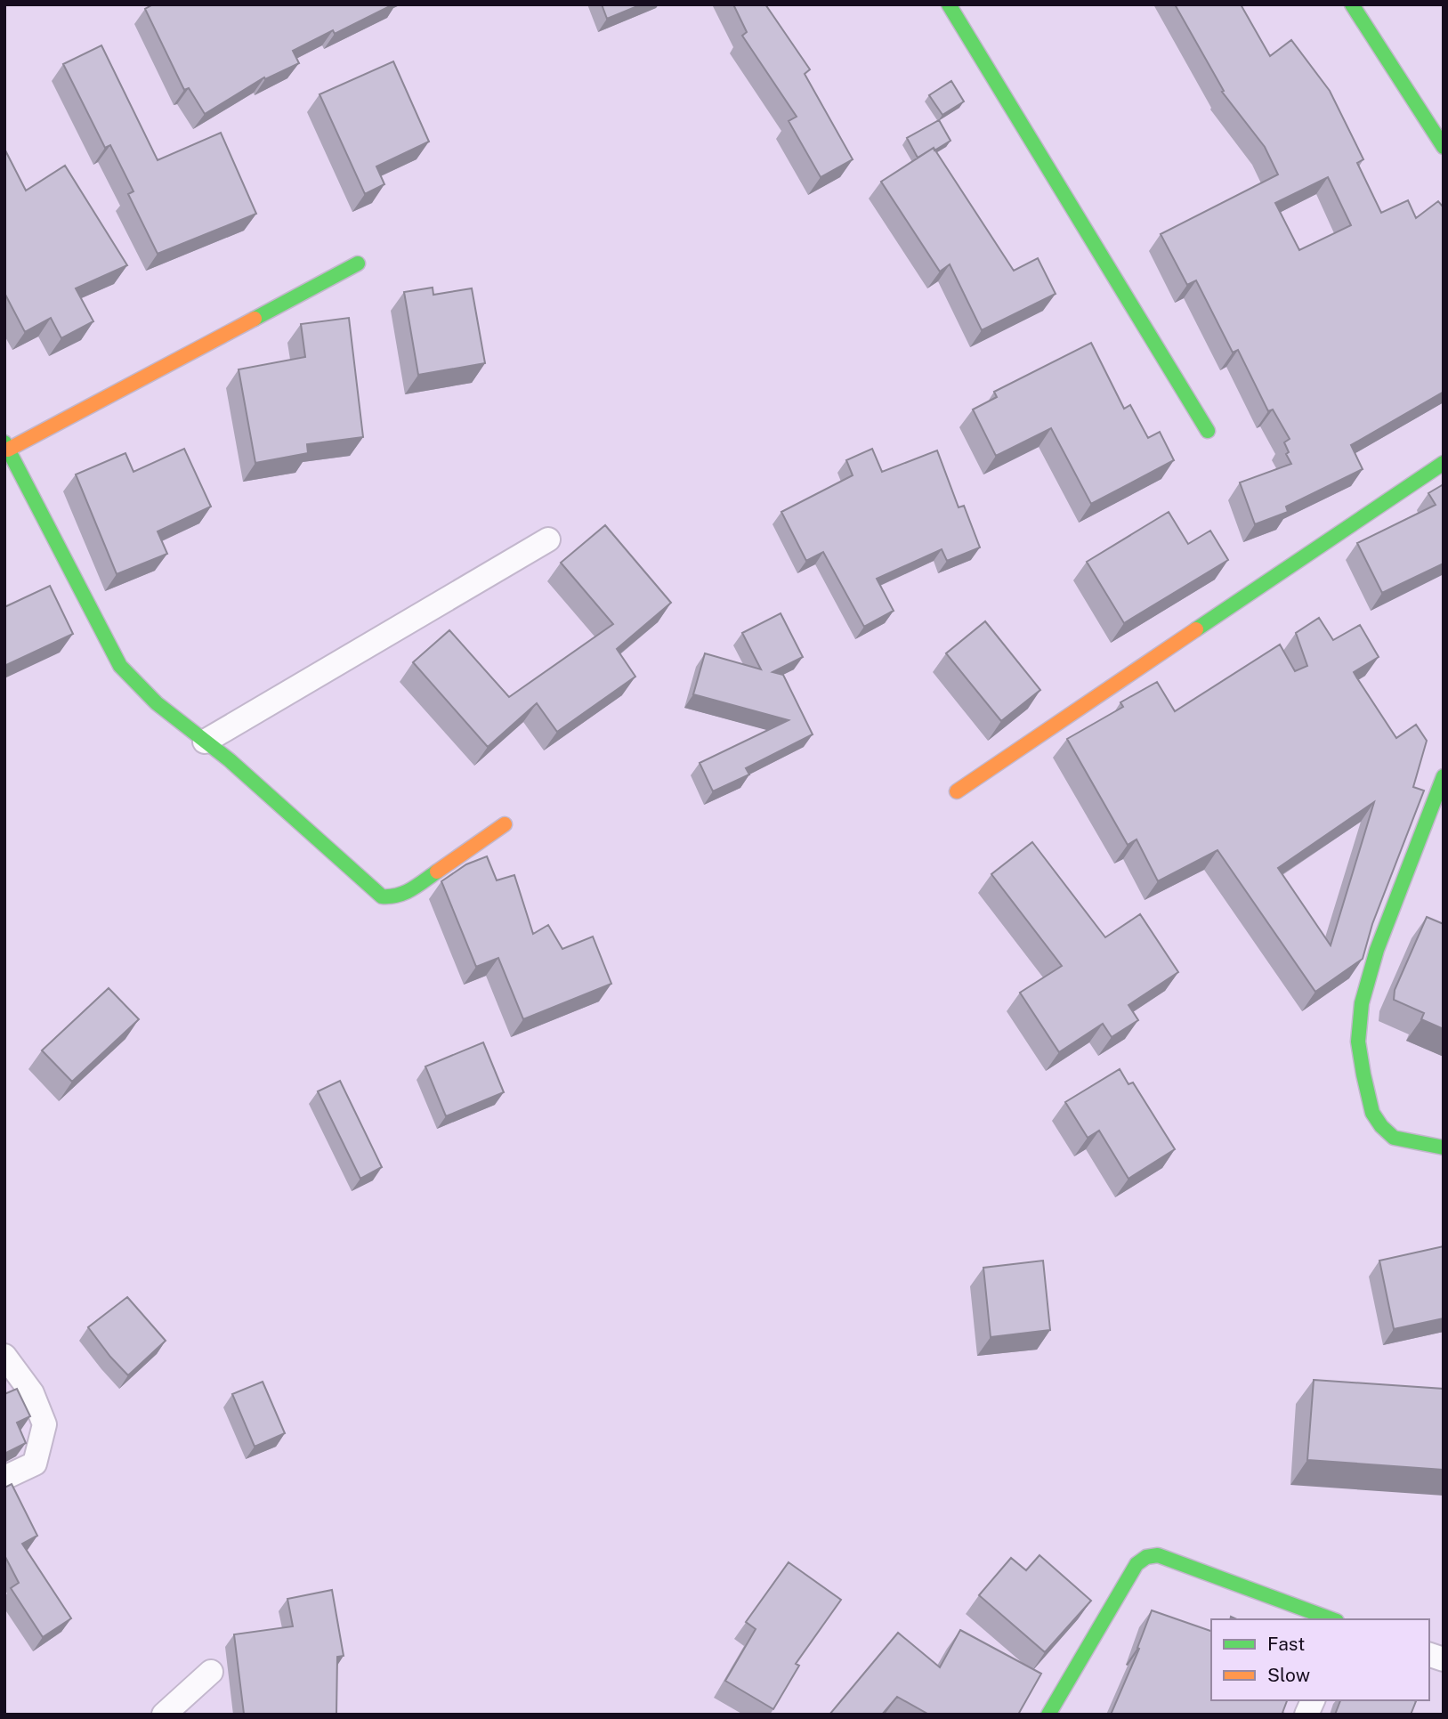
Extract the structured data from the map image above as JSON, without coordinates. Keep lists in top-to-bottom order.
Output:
{
  "legend": ["Fast", "Slow"]
}
